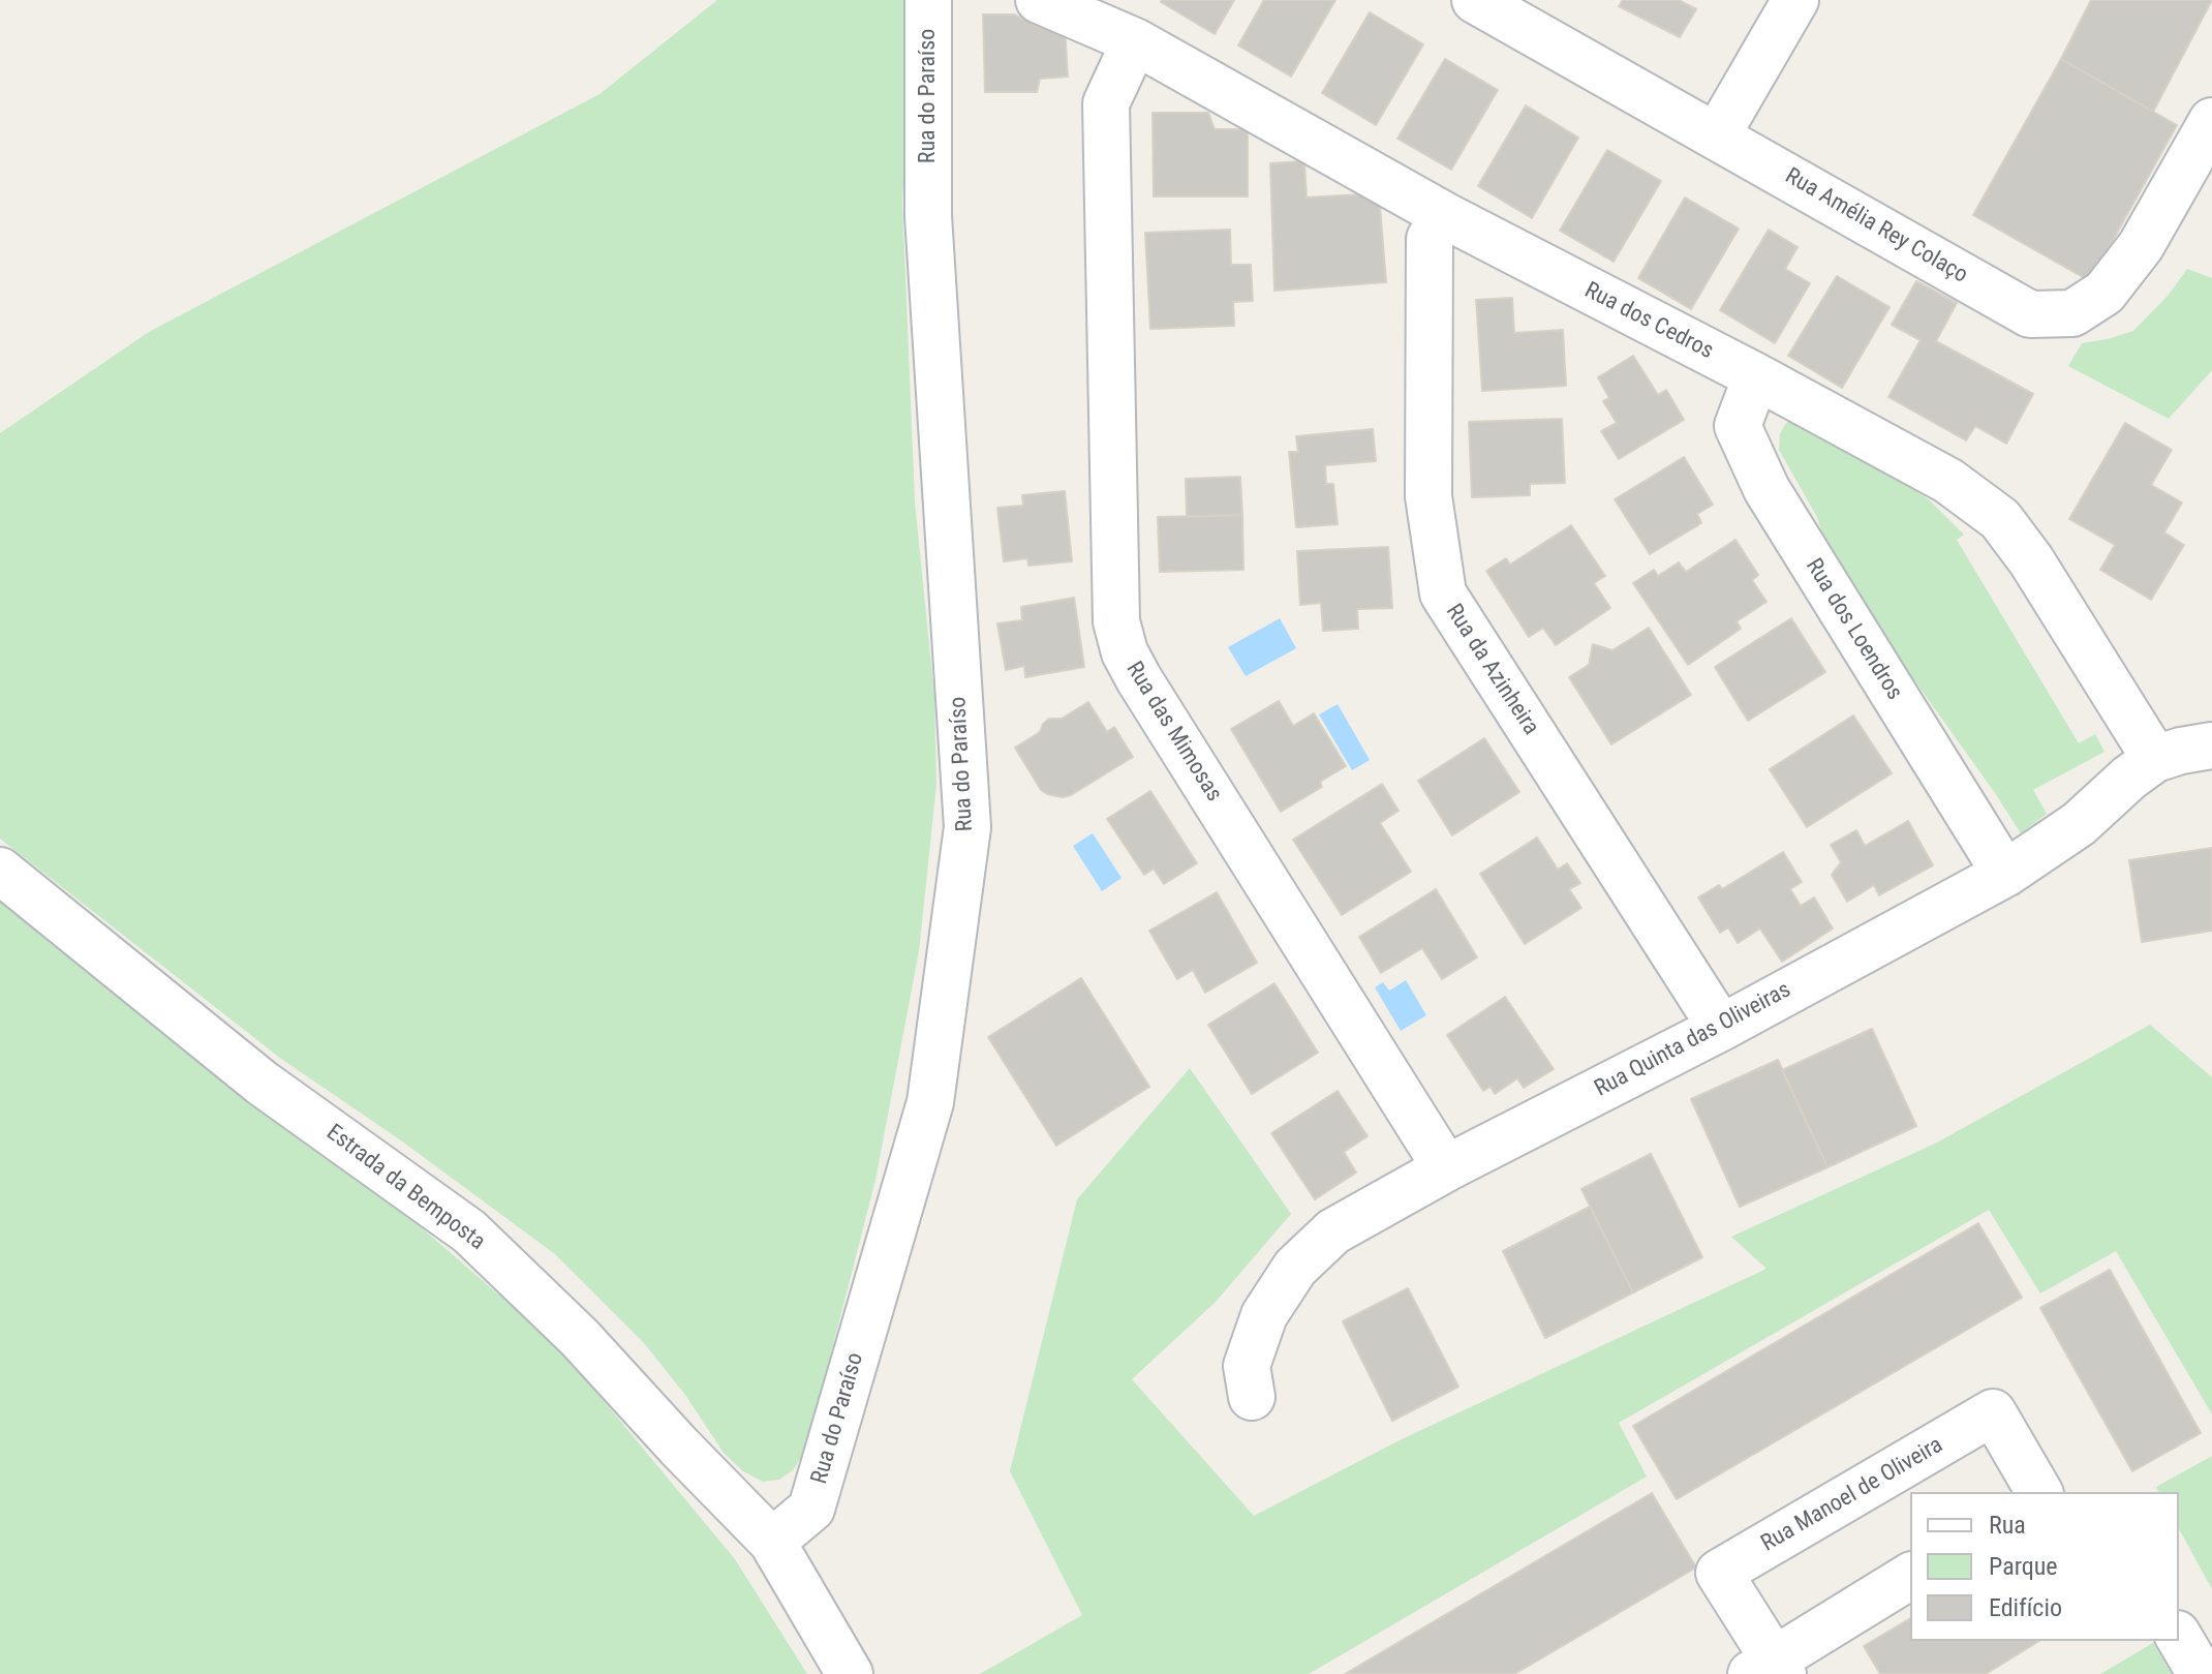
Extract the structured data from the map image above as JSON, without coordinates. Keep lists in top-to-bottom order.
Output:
{
  "streets": {
    "street": [
      "Rua do Paraíso",
      "Rua Amélia Rey Colaço",
      "Rua dos Cedros",
      "Rua dos Loendros",
      "Rua da Azinheira",
      "Rua das Mimosas",
      "Rua Quinta das Oliveiras",
      "Estrada da Bemposta",
      "Rua Manoel de Oliveira"
    ]
  },
  "crossings": [
    ["Rua do Paraíso", "Estrada da Bemposta"],
    ["Rua dos Cedros", "Rua dos Loendros"],
    ["Rua dos Cedros", "Rua da Azinheira"],
    ["Rua dos Cedros", "Rua das Mimosas"],
    ["Rua dos Cedros", "Rua Quinta das Oliveiras"],
    ["Rua dos Loendros", "Rua Quinta das Oliveiras"],
    ["Rua da Azinheira", "Rua Quinta das Oliveiras"],
    ["Rua das Mimosas", "Rua Quinta das Oliveiras"]
  ],
  "legend": ["Rua", "Parque", "Edifício"]
}
